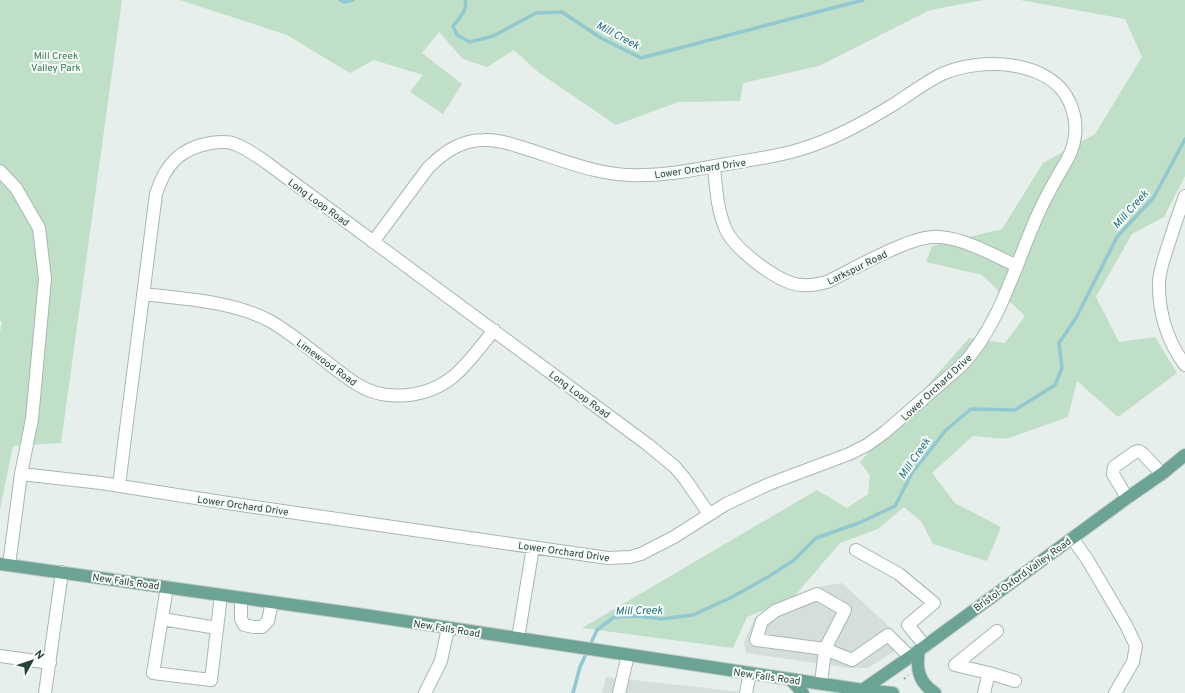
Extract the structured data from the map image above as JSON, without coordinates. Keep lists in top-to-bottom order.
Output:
{
  "streets": {
    "main road": ["Bristol-Oxford Valley Road", "New Falls Road"],
    "street": [
      "Lower Orchard Drive",
      "Long Loop Road",
      "Larkspur Road",
      "Limewood Road"
    ]
  },
  "crossings": [
    ["Lower Orchard Drive", "Long Loop Road"],
    ["Lower Orchard Drive", "Larkspur Road"],
    ["Long Loop Road", "Limewood Road"],
    ["Bristol-Oxford Valley Road", "New Falls Road"]
  ],
  "water": ["Mill Creek"],
  "parks": ["Mill Creek Valley Park"],
  "north": "top right"
}
